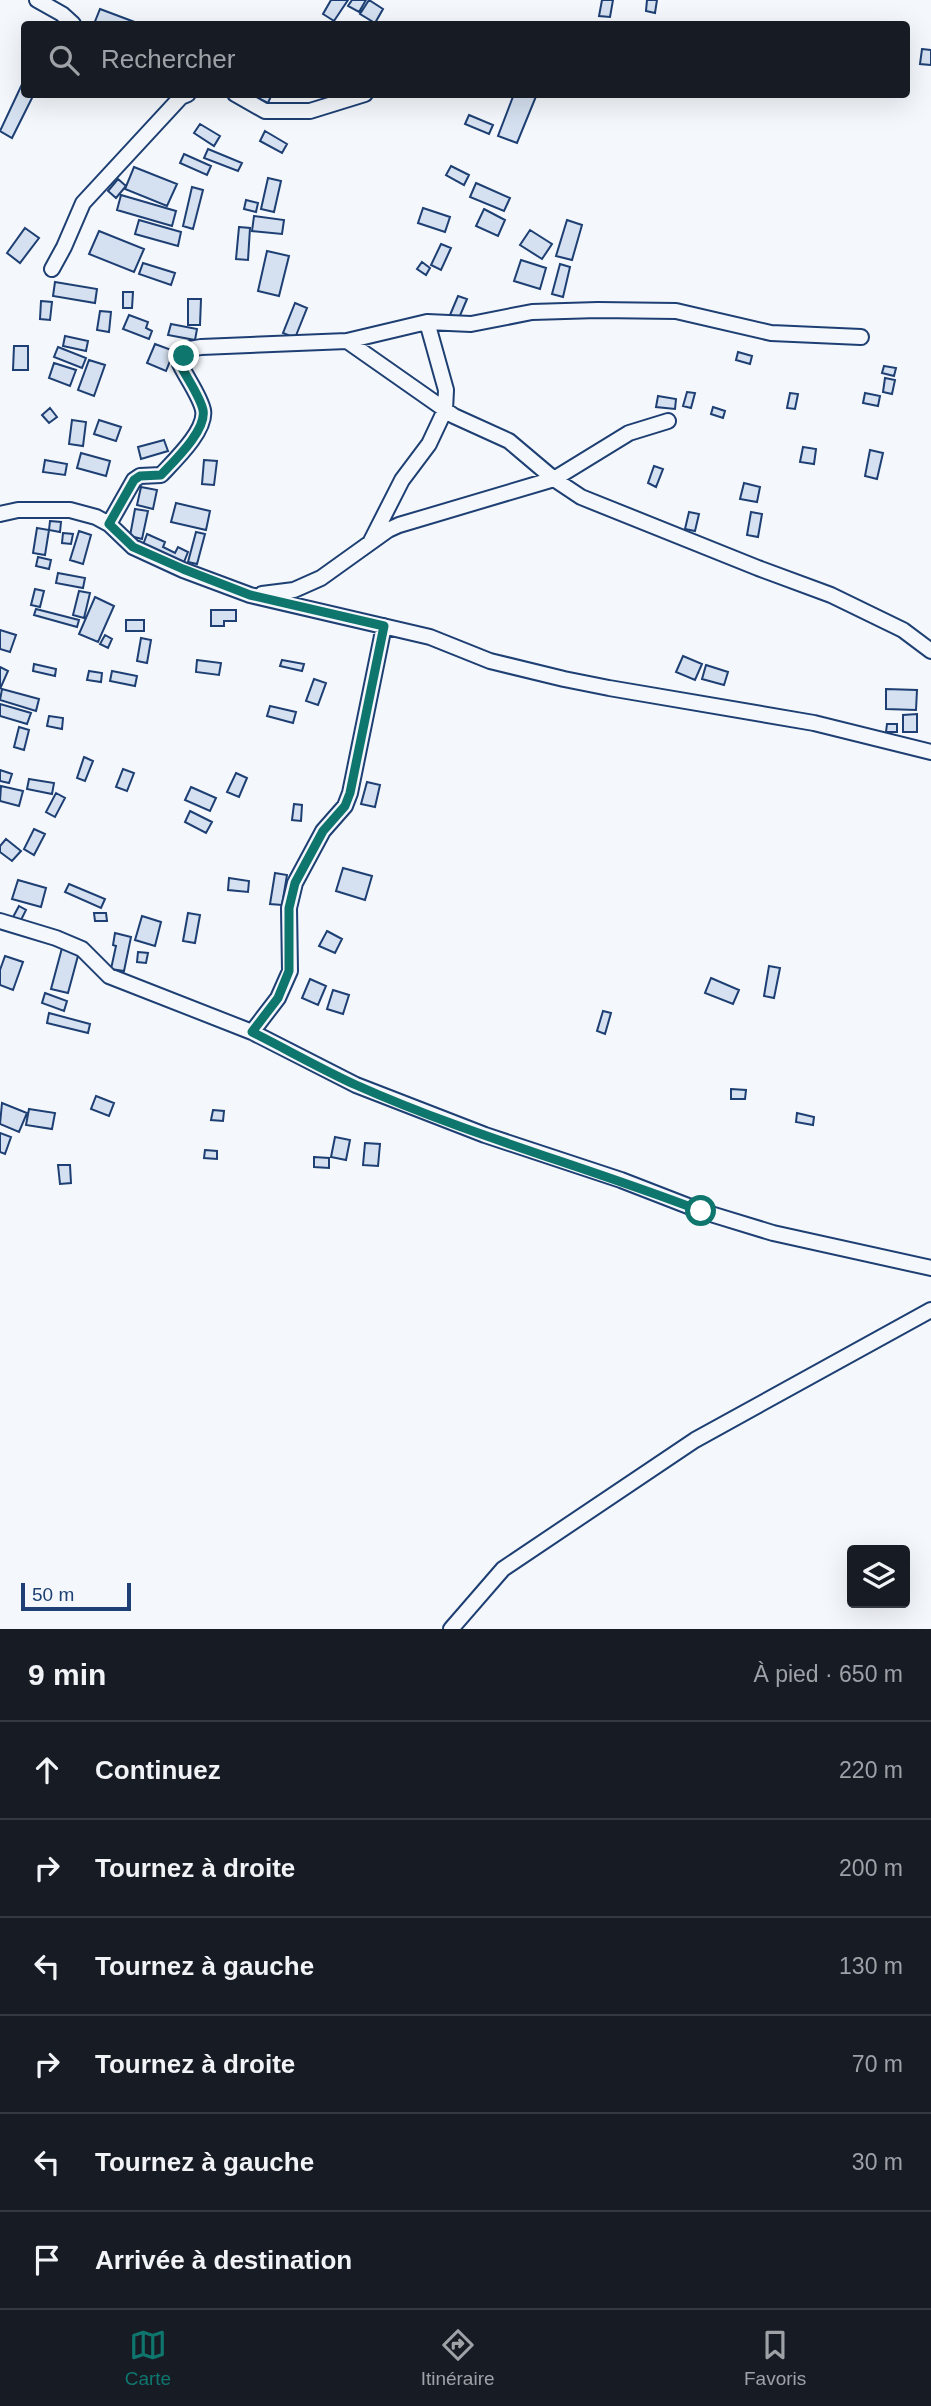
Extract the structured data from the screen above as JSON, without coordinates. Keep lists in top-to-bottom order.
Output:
{
  "scale_bar": "50 m",
  "page": {
    "search": "Rechercher",
    "scale": "50 m",
    "heading": ["9 min", "À pied · 650 m"],
    "list": [
      ["Continuez", "220 m"],
      ["Tournez à droite", "200 m"],
      ["Tournez à gauche", "130 m"],
      ["Tournez à droite", "70 m"],
      ["Tournez à gauche", "30 m"],
      "Arrivée à destination"
    ],
    "nav": ["Carte", "Itinéraire", "Favoris"]
  }
}
